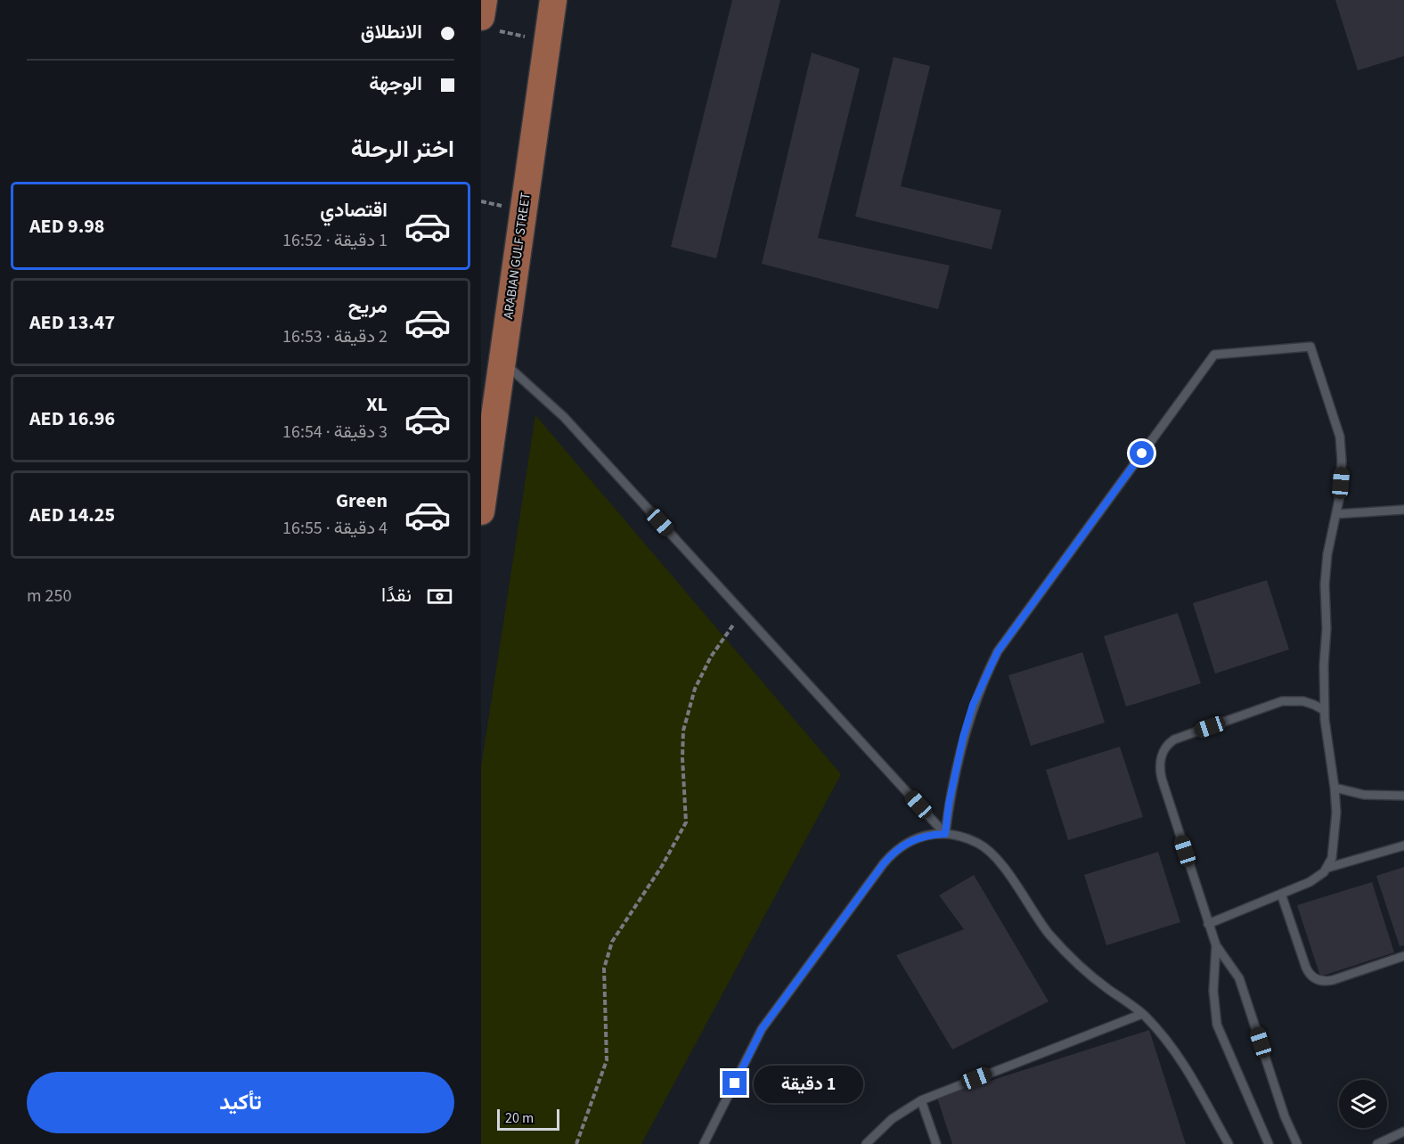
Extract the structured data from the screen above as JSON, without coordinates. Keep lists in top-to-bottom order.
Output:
{
  "streets": {
    "main road": ["ARABIAN GULF STREET"]
  },
  "scale_bar": "20 m",
  "page": {
    "banner": ["الانطلاق", "الوجهة"],
    "heading": "اختر الرحلة",
    "list": [
      {
        "name": "اقتصادي",
        "note": "1 دقيقة · 16:52",
        "value": "AED 9.98"
      },
      {
        "name": "مريح",
        "note": "2 دقيقة · 16:53",
        "value": "AED 13.47"
      },
      {
        "name": "XL",
        "note": "3 دقيقة · 16:54",
        "value": "AED 16.96"
      },
      {
        "name": "Green",
        "note": "4 دقيقة · 16:55",
        "value": "AED 14.25"
      }
    ],
    "pay": ["نقدًا", "250 m"],
    "buttons": "تأكيد",
    "bubble": "1 دقيقة",
    "scale": "20 m"
  }
}
